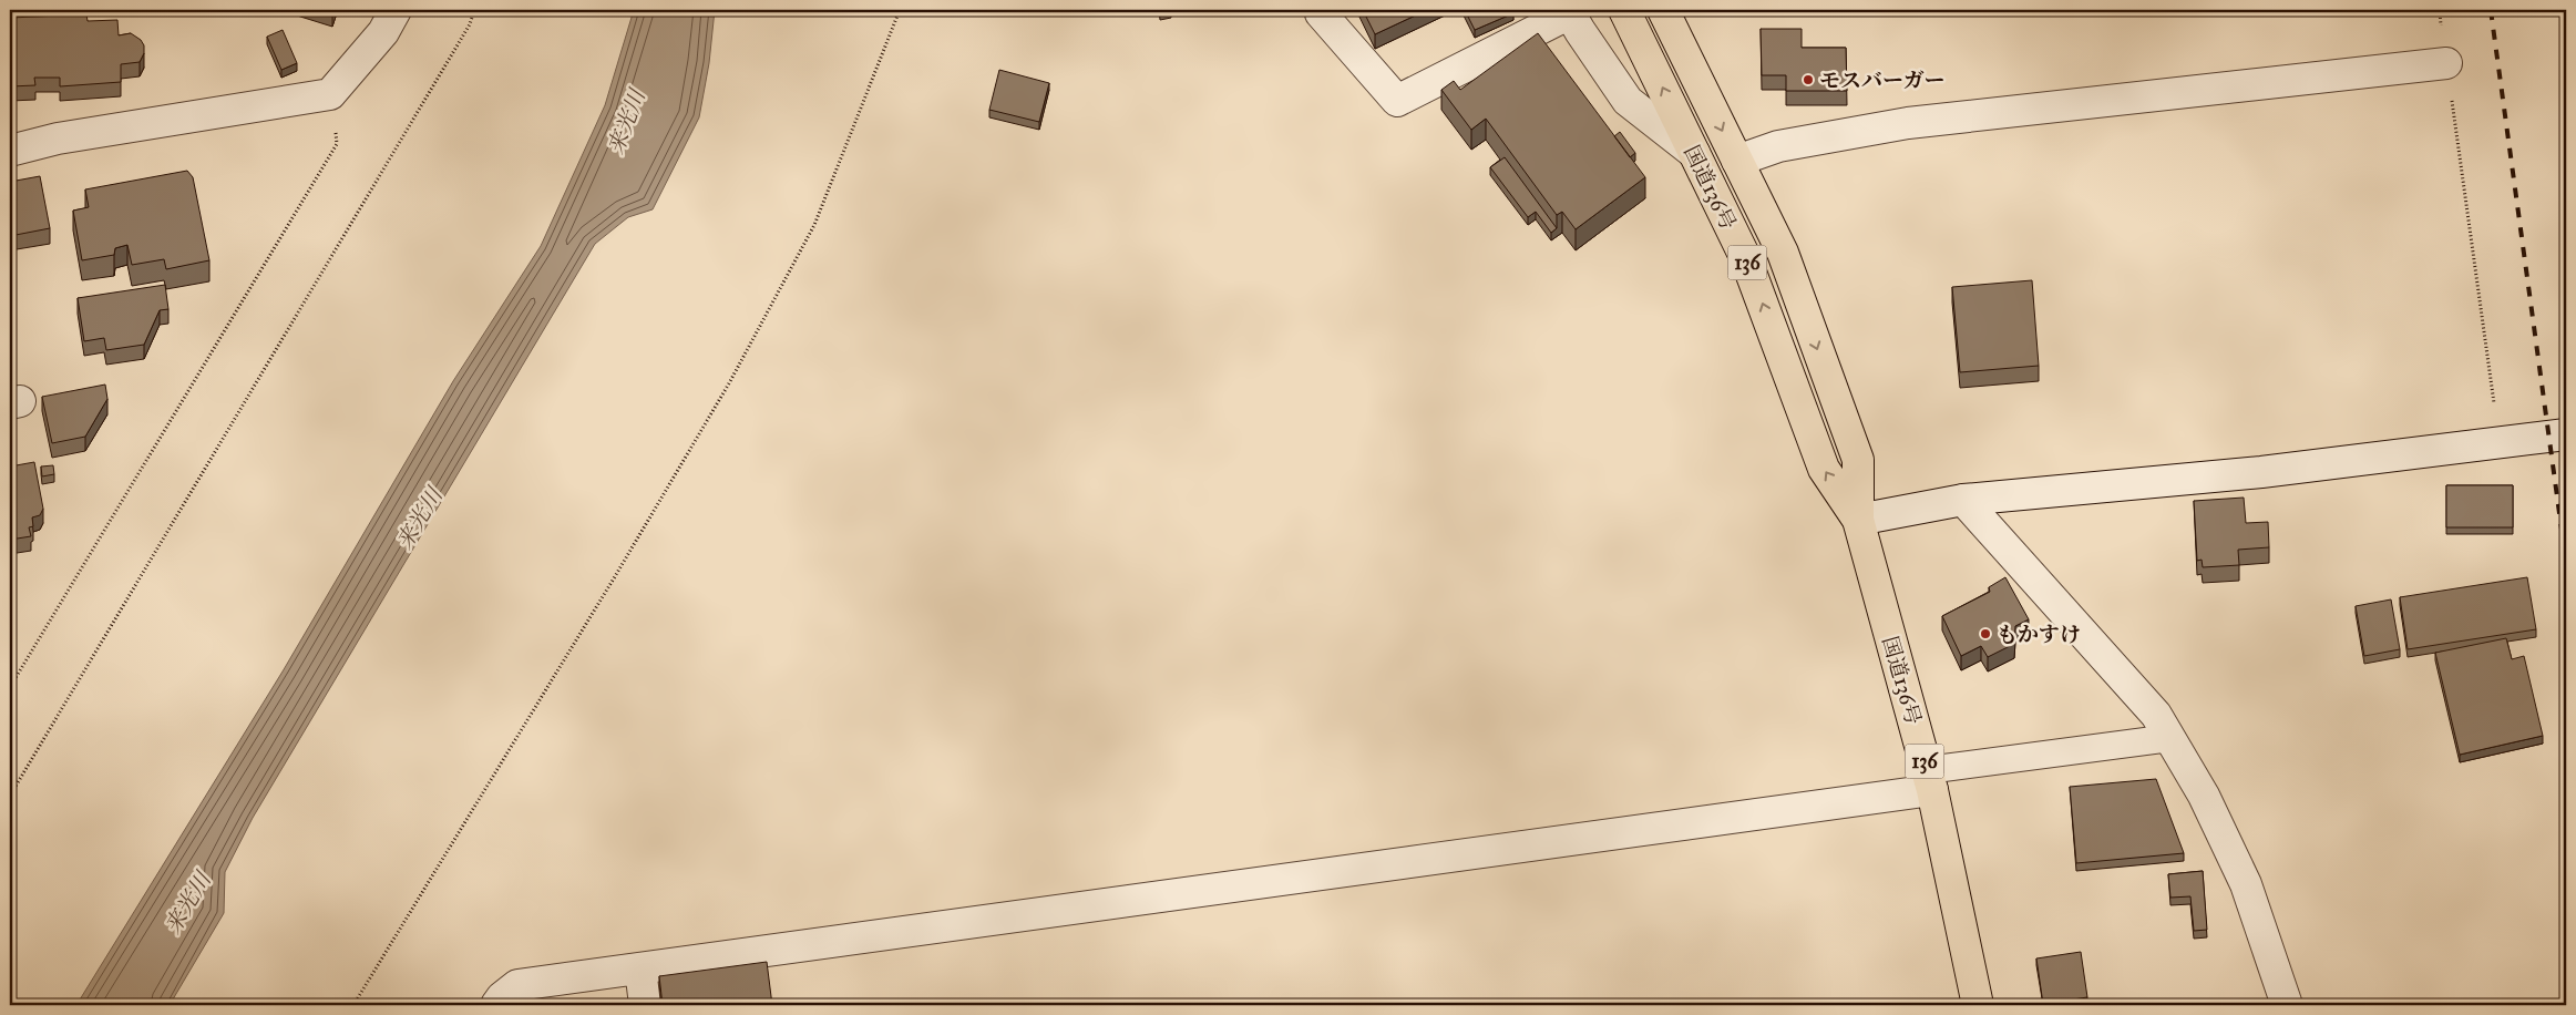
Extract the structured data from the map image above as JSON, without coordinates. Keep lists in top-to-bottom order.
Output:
{
  "streets": {
    "highway": ["国道136号", "136"]
  },
  "water": ["来光川"],
  "places": ["モスバーガー", "もかすけ"]
}
